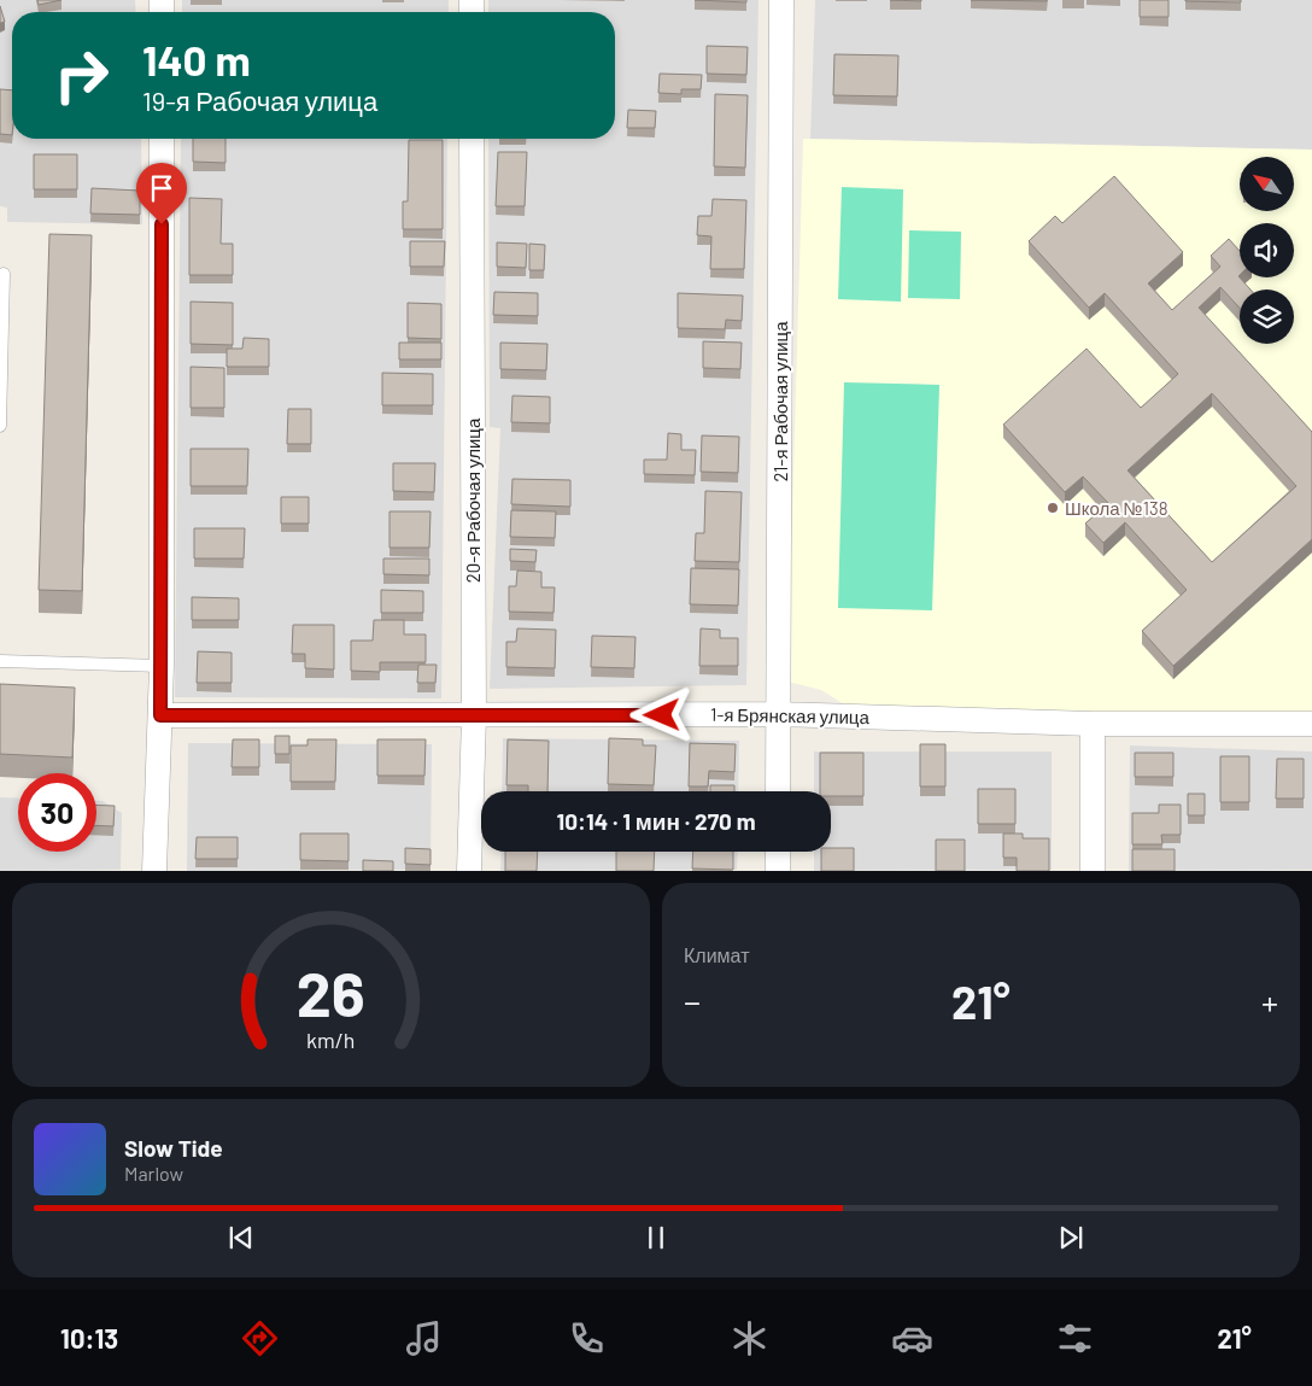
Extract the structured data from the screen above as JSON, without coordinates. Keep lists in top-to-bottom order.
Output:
{
  "streets": {
    "street": ["21-я Рабочая улица", "20-я Рабочая улица", "1-я Брянская улица"]
  },
  "crossings": [
    ["21-я Рабочая улица", "1-я Брянская улица"],
    ["20-я Рабочая улица", "1-я Брянская улица"]
  ],
  "places": ["Школа №138"],
  "north": "top left",
  "page": {
    "turn": ["140 m", "19-я Рабочая улица"],
    "limit": "30",
    "trip": "10:14 · 1 мин · 270 m",
    "tile": "Климат",
    "heat": ["−", "21°", "+"],
    "song": ["Slow Tide", "Marlow"],
    "tabs": ["10:13", "21°"],
    "gauge": ["26", "km/h"]
  }
}
